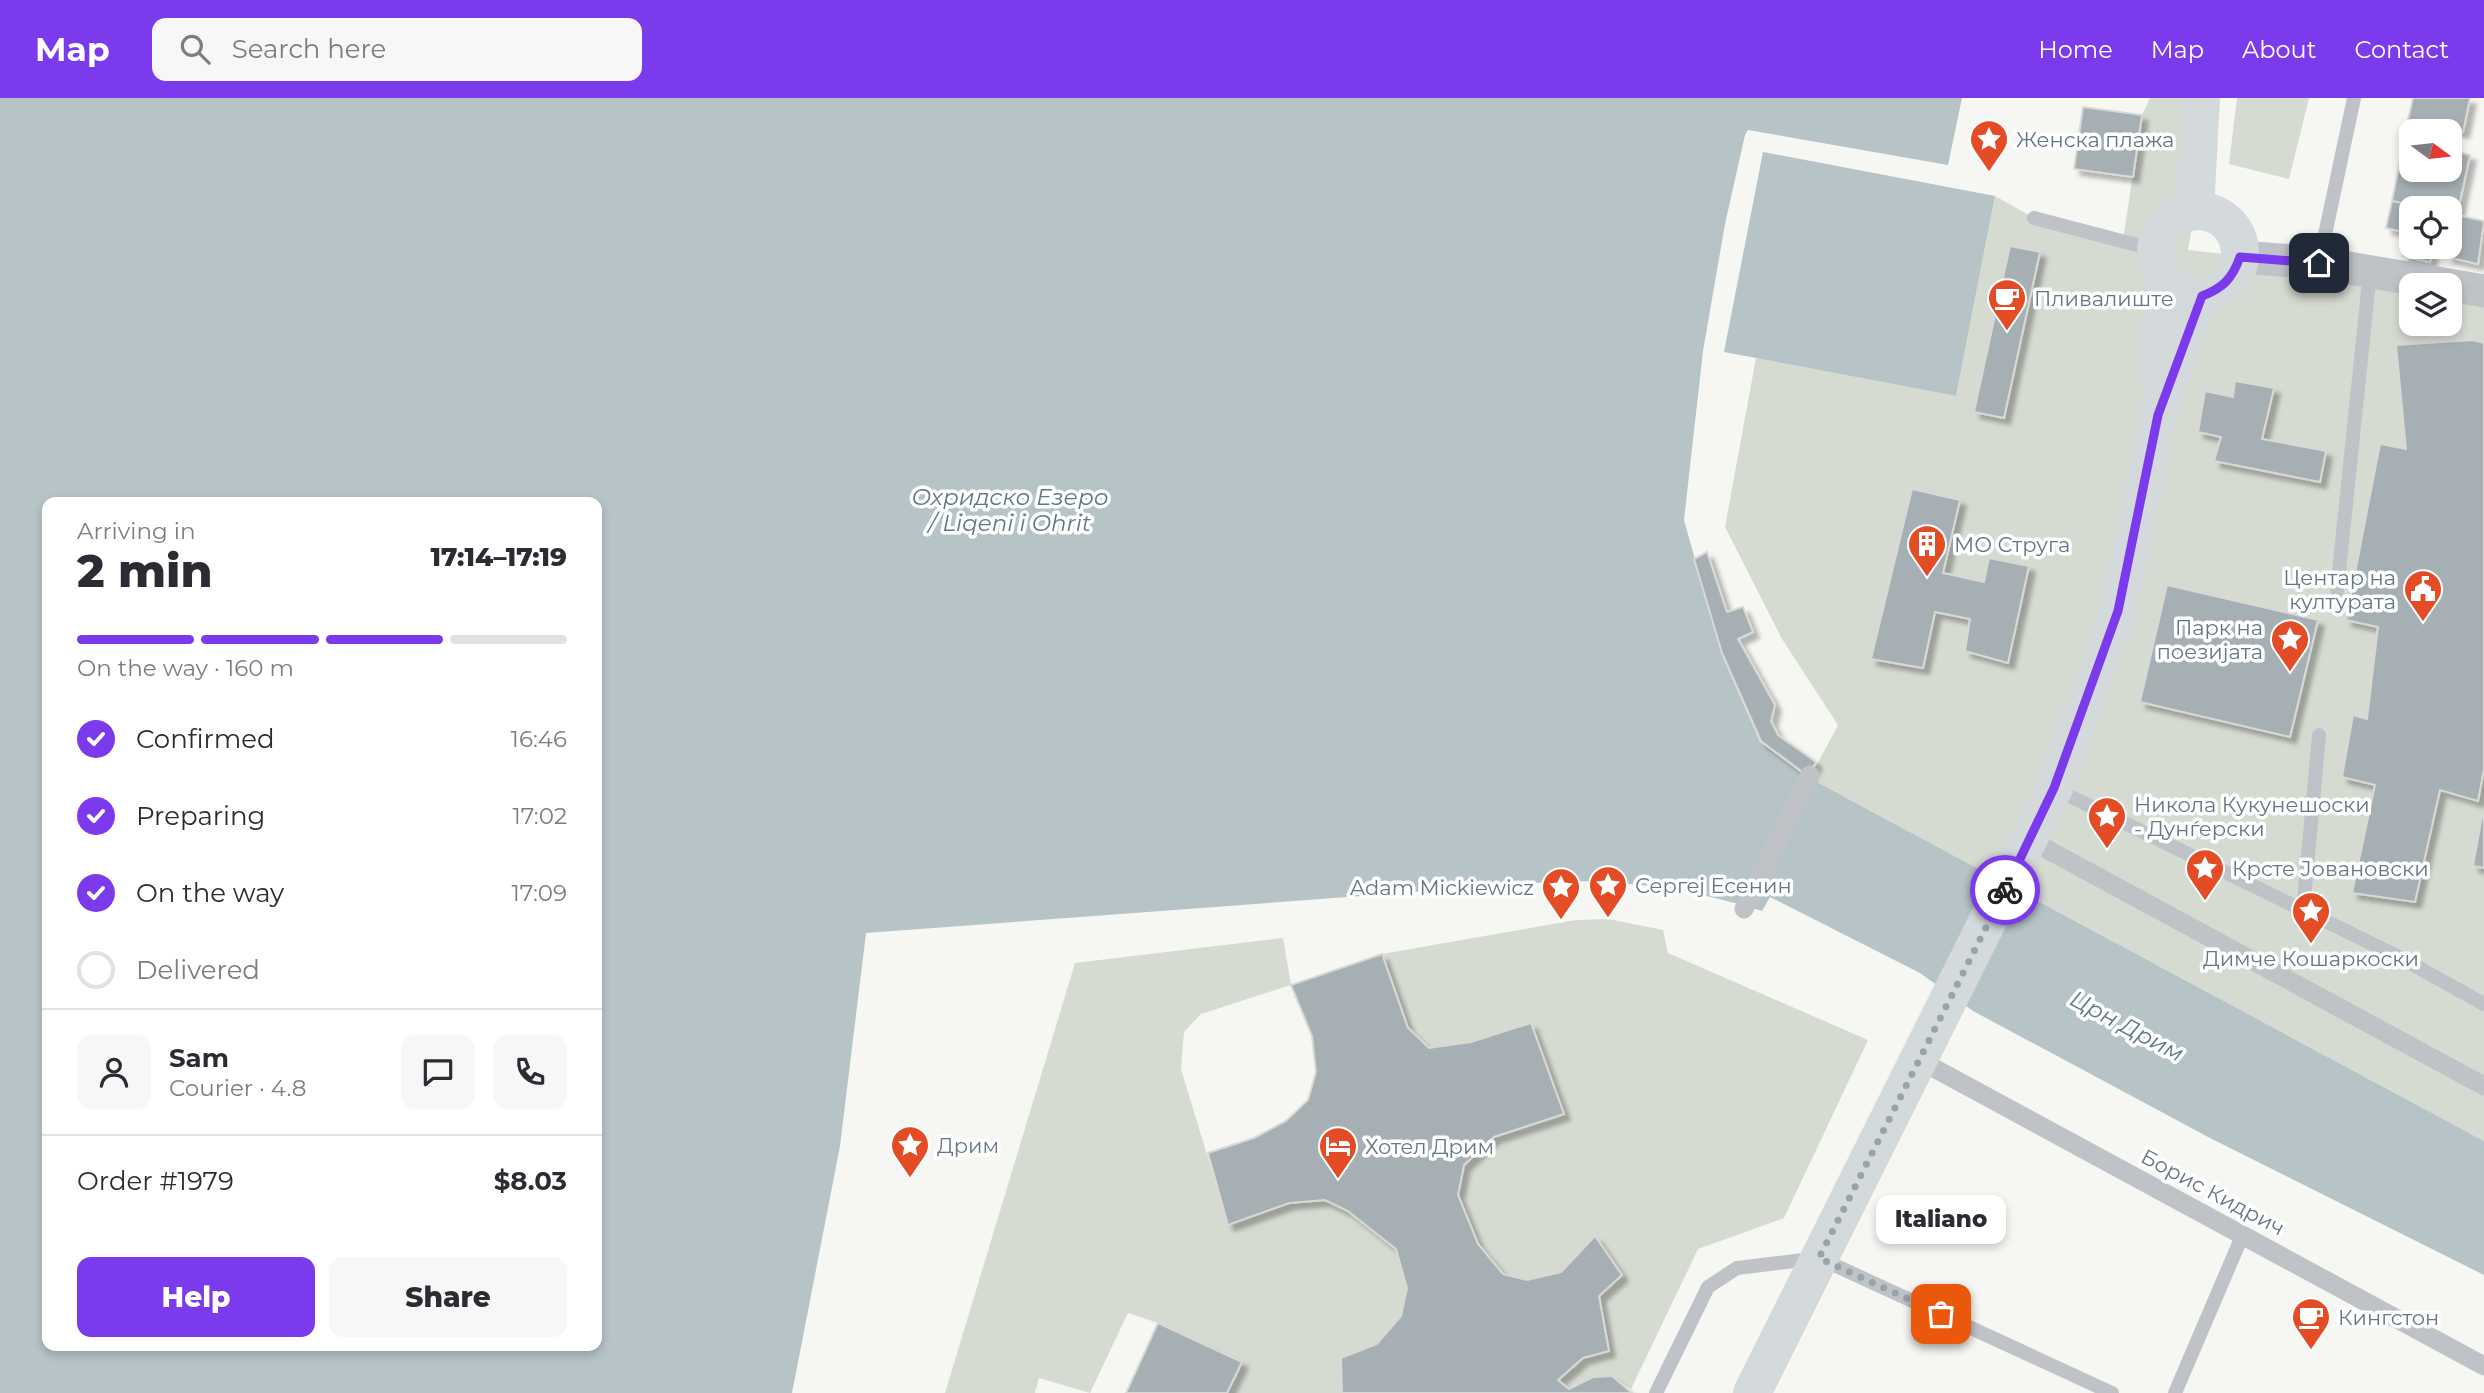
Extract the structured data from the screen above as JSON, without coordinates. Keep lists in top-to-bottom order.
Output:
{
  "streets": {
    "street": ["Борис Кидрич"]
  },
  "water": ["Охридско Езеро / Liqeni i Ohrit", "Црн Дрим"],
  "places": {
    "place": [
      "Женска плажа",
      "Парк на поезијата",
      "Никола Кукунешоски - Дунѓерски",
      "Крсте Јовановски",
      "Сергеј Есенин",
      "Adam Mickiewicz",
      "Димче Кошаркоски",
      "Дрим"
    ],
    "cafe": ["Пливалиште", "Кингстон"],
    "building": ["МО Струга"],
    "public building": ["Центар на културата"],
    "hotel": ["Хотел Дрим"],
    "other": ["Italiano"]
  },
  "north": "right",
  "page": {
    "header": "Map",
    "search": "Search here",
    "nav": [
      "Home",
      "Map",
      "About",
      "Contact"
    ],
    "heading": ["2 min", "Arriving in", "17:14–17:19"],
    "panel": [
      "Sam",
      "Courier · 4.8",
      "Order #1979",
      "$8.03"
    ],
    "bar": "On the way · 160 m",
    "list": [
      ["Confirmed", "16:46"],
      ["Preparing", "17:02"],
      ["On the way", "17:09"],
      "Delivered"
    ],
    "bubble": "Italiano",
    "buttons": ["Help", "Share"]
  }
}
